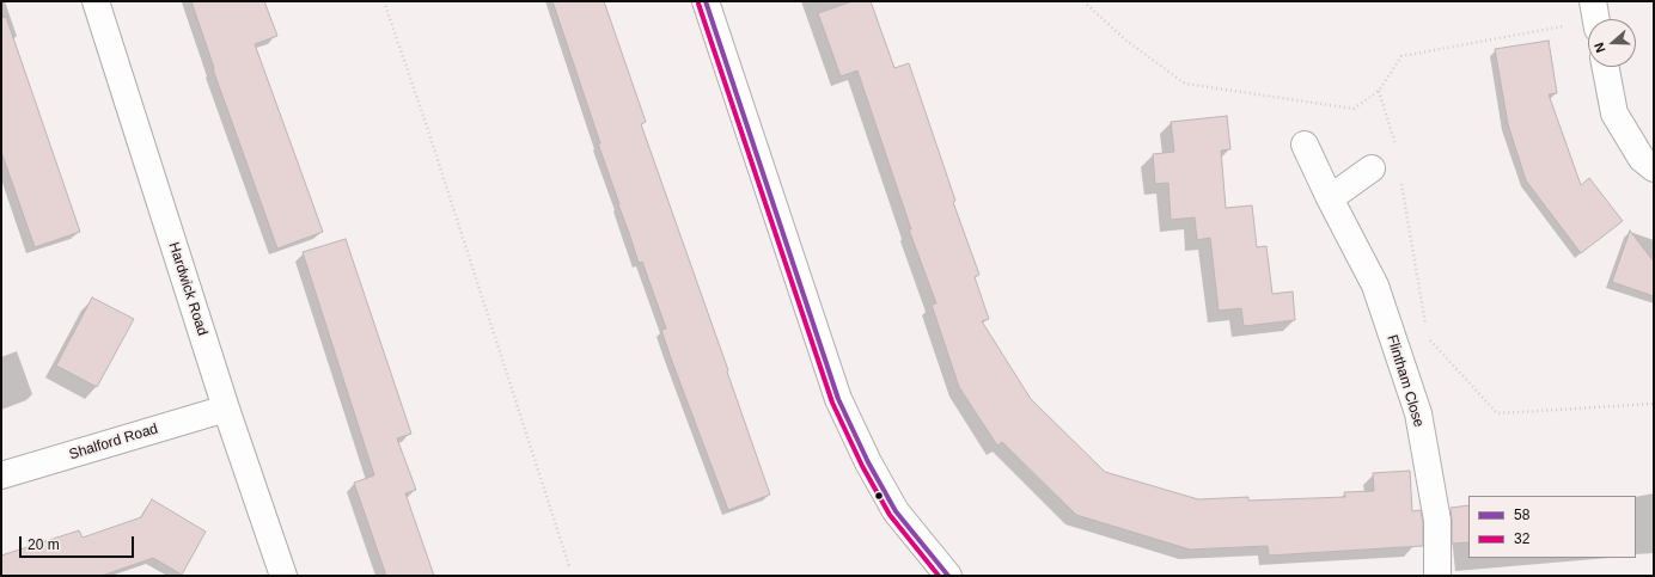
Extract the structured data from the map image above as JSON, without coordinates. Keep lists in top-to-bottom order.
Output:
{
  "streets": {
    "street": ["Hardwick Road", "Flintham Close", "Shalford Road"]
  },
  "crossings": [
    ["Hardwick Road", "Shalford Road"]
  ],
  "lines": ["transit line 58", "transit line 32"],
  "legend": ["58", "32"],
  "scale_bar": "20 m",
  "north": "left"
}
